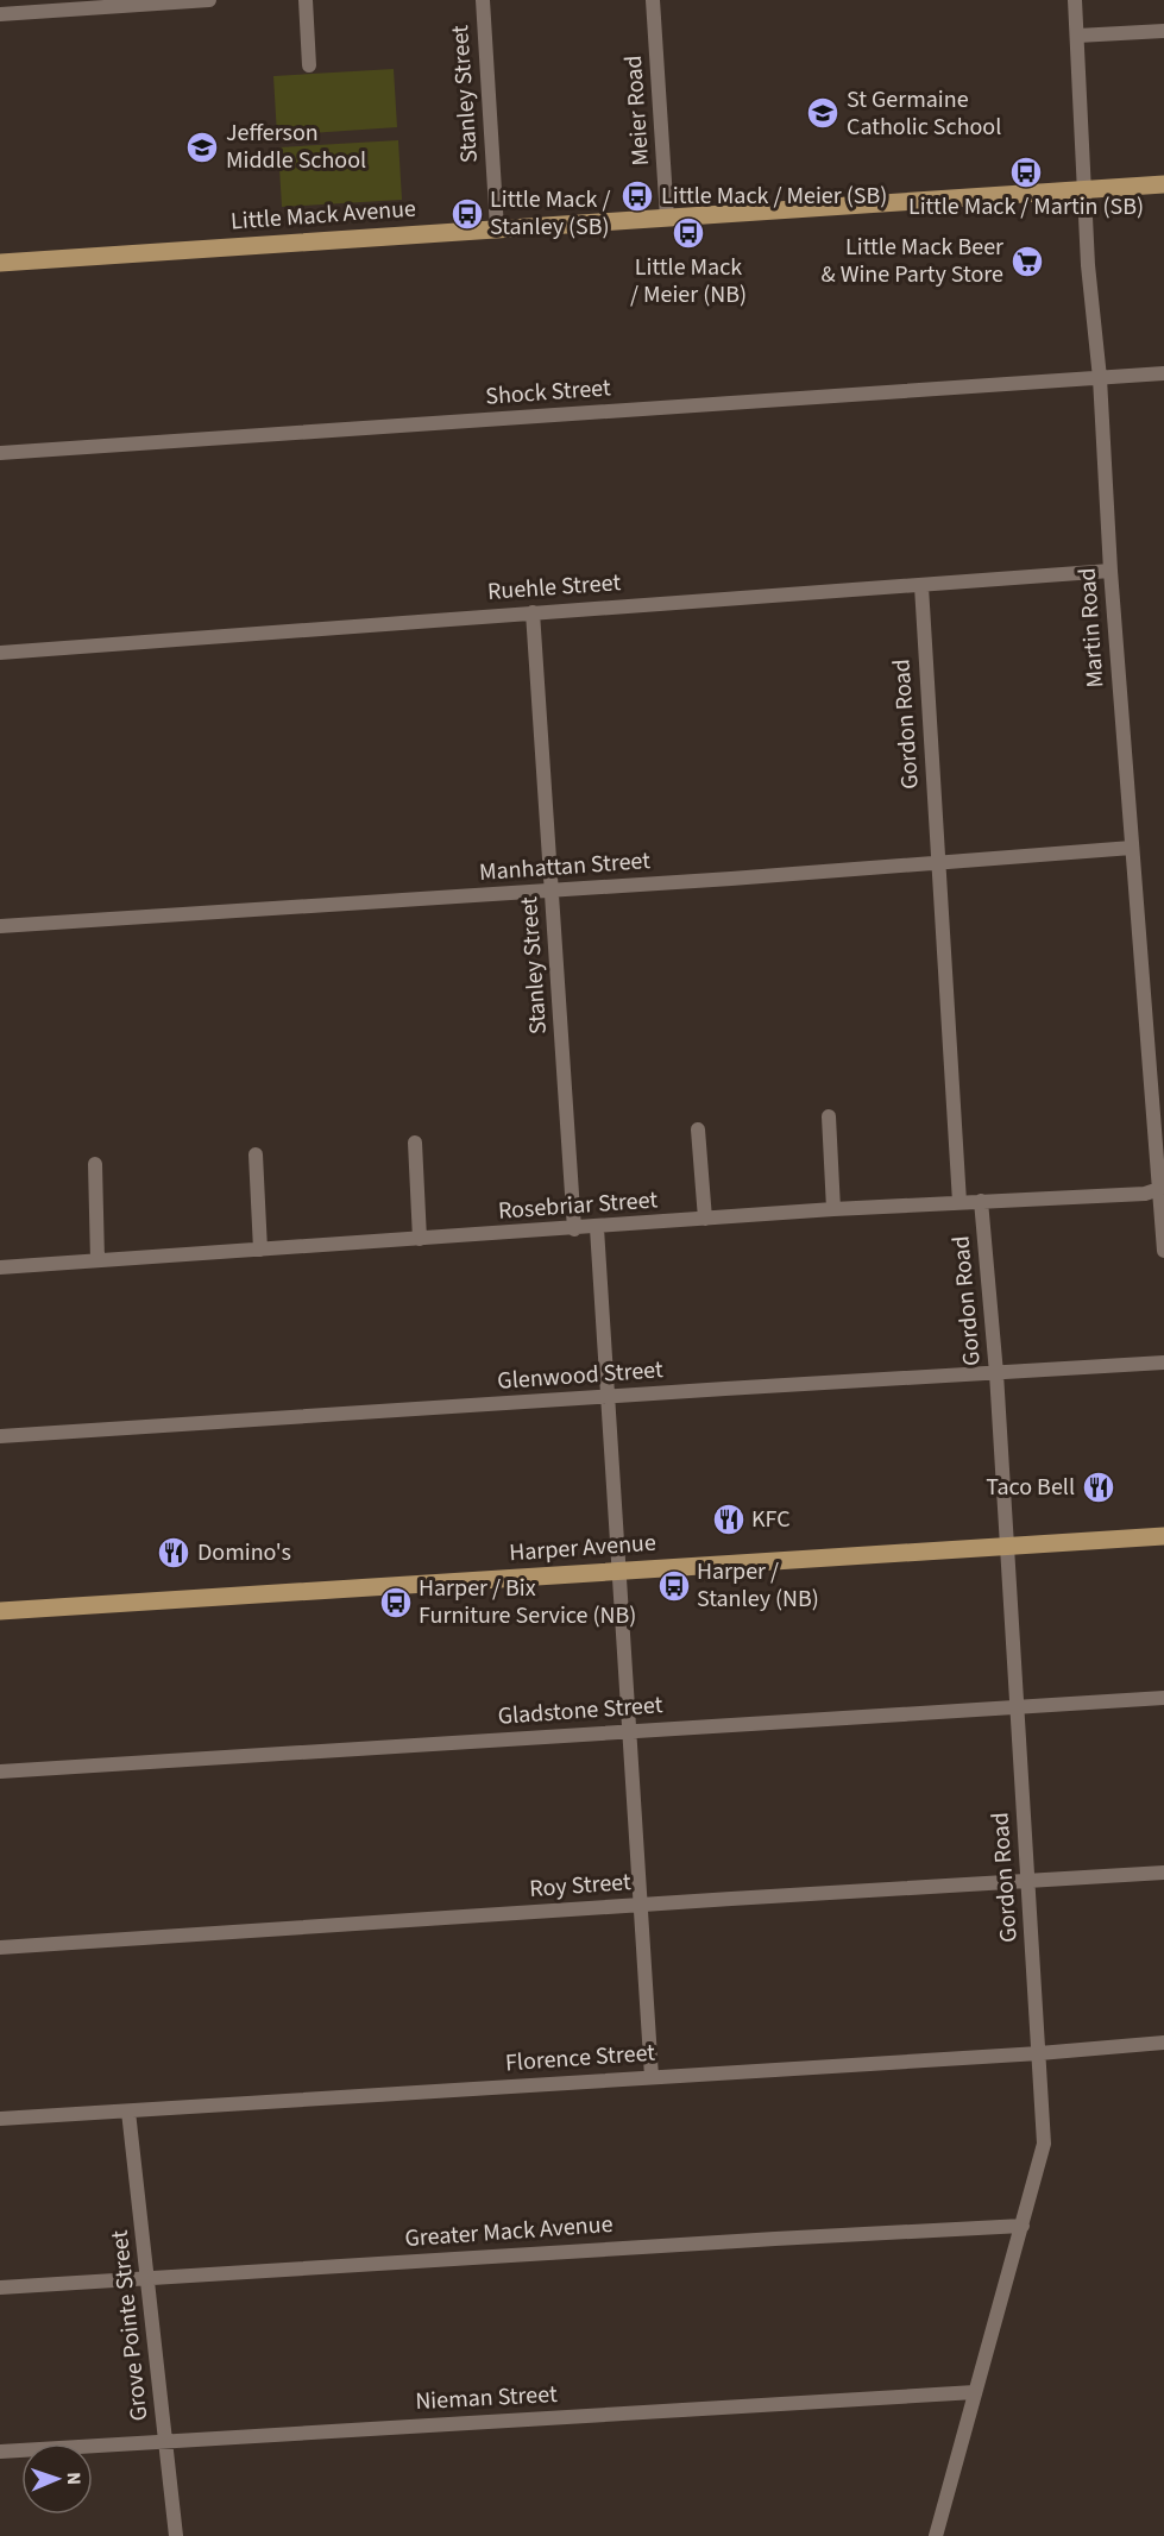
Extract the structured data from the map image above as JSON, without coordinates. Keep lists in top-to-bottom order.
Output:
{
  "streets": {
    "main road": ["Little Mack Avenue", "Harper Avenue"],
    "street": [
      "Stanley Street",
      "Meier Road",
      "Shock Street",
      "Ruehle Street",
      "Martin Road",
      "Gordon Road",
      "Manhattan Street",
      "Rosebriar Street",
      "Glenwood Street",
      "Gladstone Street",
      "Roy Street",
      "Florence Street",
      "Greater Mack Avenue",
      "Grove Pointe Street",
      "Nieman Street"
    ]
  },
  "crossings": [
    ["Stanley Street", "Little Mack Avenue"],
    ["Stanley Street", "Ruehle Street"],
    ["Stanley Street", "Manhattan Street"],
    ["Stanley Street", "Rosebriar Street"],
    ["Meier Road", "Little Mack Avenue"],
    ["Little Mack Avenue", "Martin Road"],
    ["Shock Street", "Martin Road"],
    ["Ruehle Street", "Martin Road"],
    ["Ruehle Street", "Gordon Road"],
    ["Martin Road", "Manhattan Street"],
    ["Martin Road", "Rosebriar Street"],
    ["Gordon Road", "Manhattan Street"],
    ["Gordon Road", "Rosebriar Street"],
    ["Gordon Road", "Glenwood Street"],
    ["Gordon Road", "Harper Avenue"],
    ["Gordon Road", "Gladstone Street"],
    ["Gordon Road", "Roy Street"],
    ["Gordon Road", "Florence Street"],
    ["Gordon Road", "Greater Mack Avenue"],
    ["Gordon Road", "Nieman Street"],
    ["Florence Street", "Grove Pointe Street"],
    ["Greater Mack Avenue", "Grove Pointe Street"],
    ["Grove Pointe Street", "Nieman Street"]
  ],
  "places": {
    "school or university": ["St Germaine Catholic School", "Jefferson Middle School"],
    "bus stop": [
      "Little Mack / Martin (SB)",
      "Little Mack / Meier (SB)",
      "Little Mack / Stanley (SB)",
      "Little Mack / Meier (NB)",
      "Harper / Stanley (NB)",
      "Harper / Bix Furniture Service (NB)"
    ],
    "supermarket": ["Little Mack Beer & Wine Party Store"],
    "restaurant": ["Taco Bell", "KFC", "Domino's"]
  },
  "north": "right"
}
